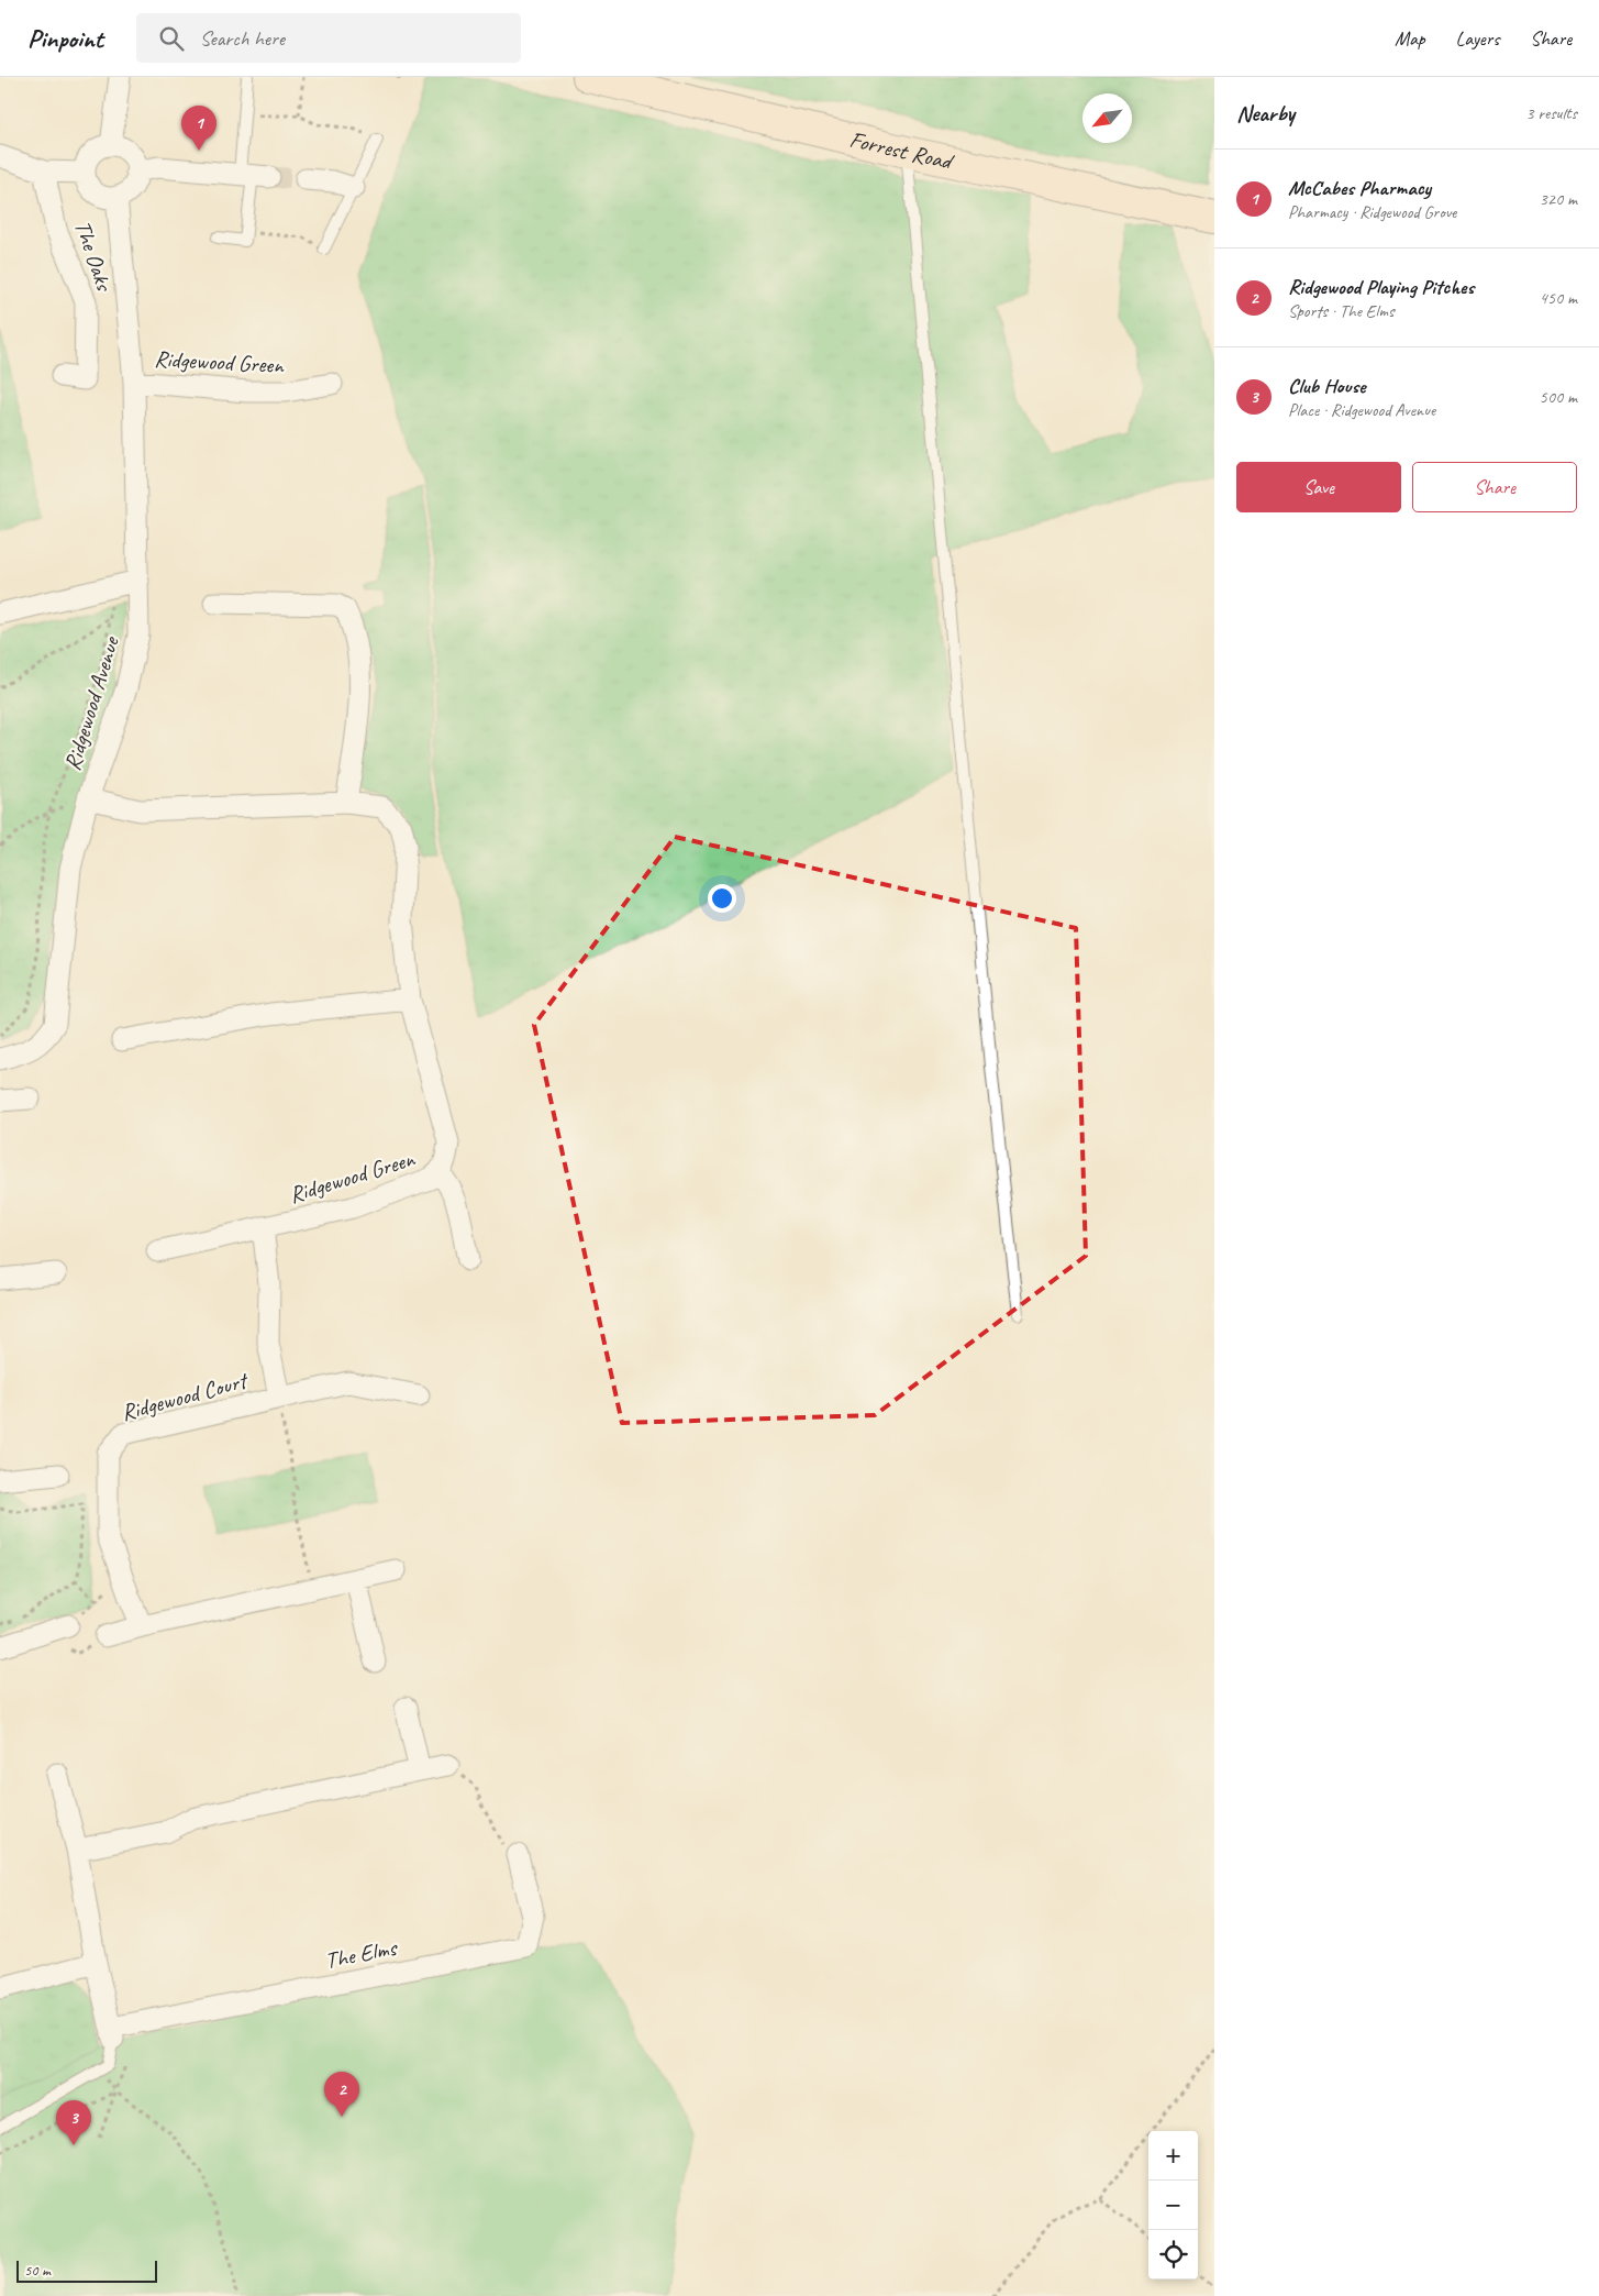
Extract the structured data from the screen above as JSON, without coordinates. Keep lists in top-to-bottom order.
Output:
{
  "streets": {
    "street": [
      "Forrest Road",
      "The Oaks",
      "Ridgewood Green",
      "Ridgewood Avenue",
      "Ridgewood Court",
      "The Elms"
    ]
  },
  "crossings": [
    ["Ridgewood Green", "Ridgewood Avenue"]
  ],
  "scale_bar": "50 m",
  "north": "bottom left",
  "page": {
    "header": "Pinpoint",
    "search": "Search here",
    "nav": ["Map", "Layers", "Share"],
    "heading": ["Nearby", "3 results"],
    "pins": ["1", "2", "3"],
    "list": [
      {
        "mark": "1",
        "name": "McCabes Pharmacy",
        "note": "Pharmacy · Ridgewood Grove",
        "value": "320 m"
      },
      {
        "mark": "2",
        "name": "Ridgewood Playing Pitches",
        "note": "Sports · The Elms",
        "value": "450 m"
      },
      {
        "mark": "3",
        "name": "Club House",
        "note": "Place · Ridgewood Avenue",
        "value": "500 m"
      }
    ],
    "buttons": ["Save", "Share"],
    "map_buttons": ["+", "−"],
    "scale": "50 m"
  }
}
